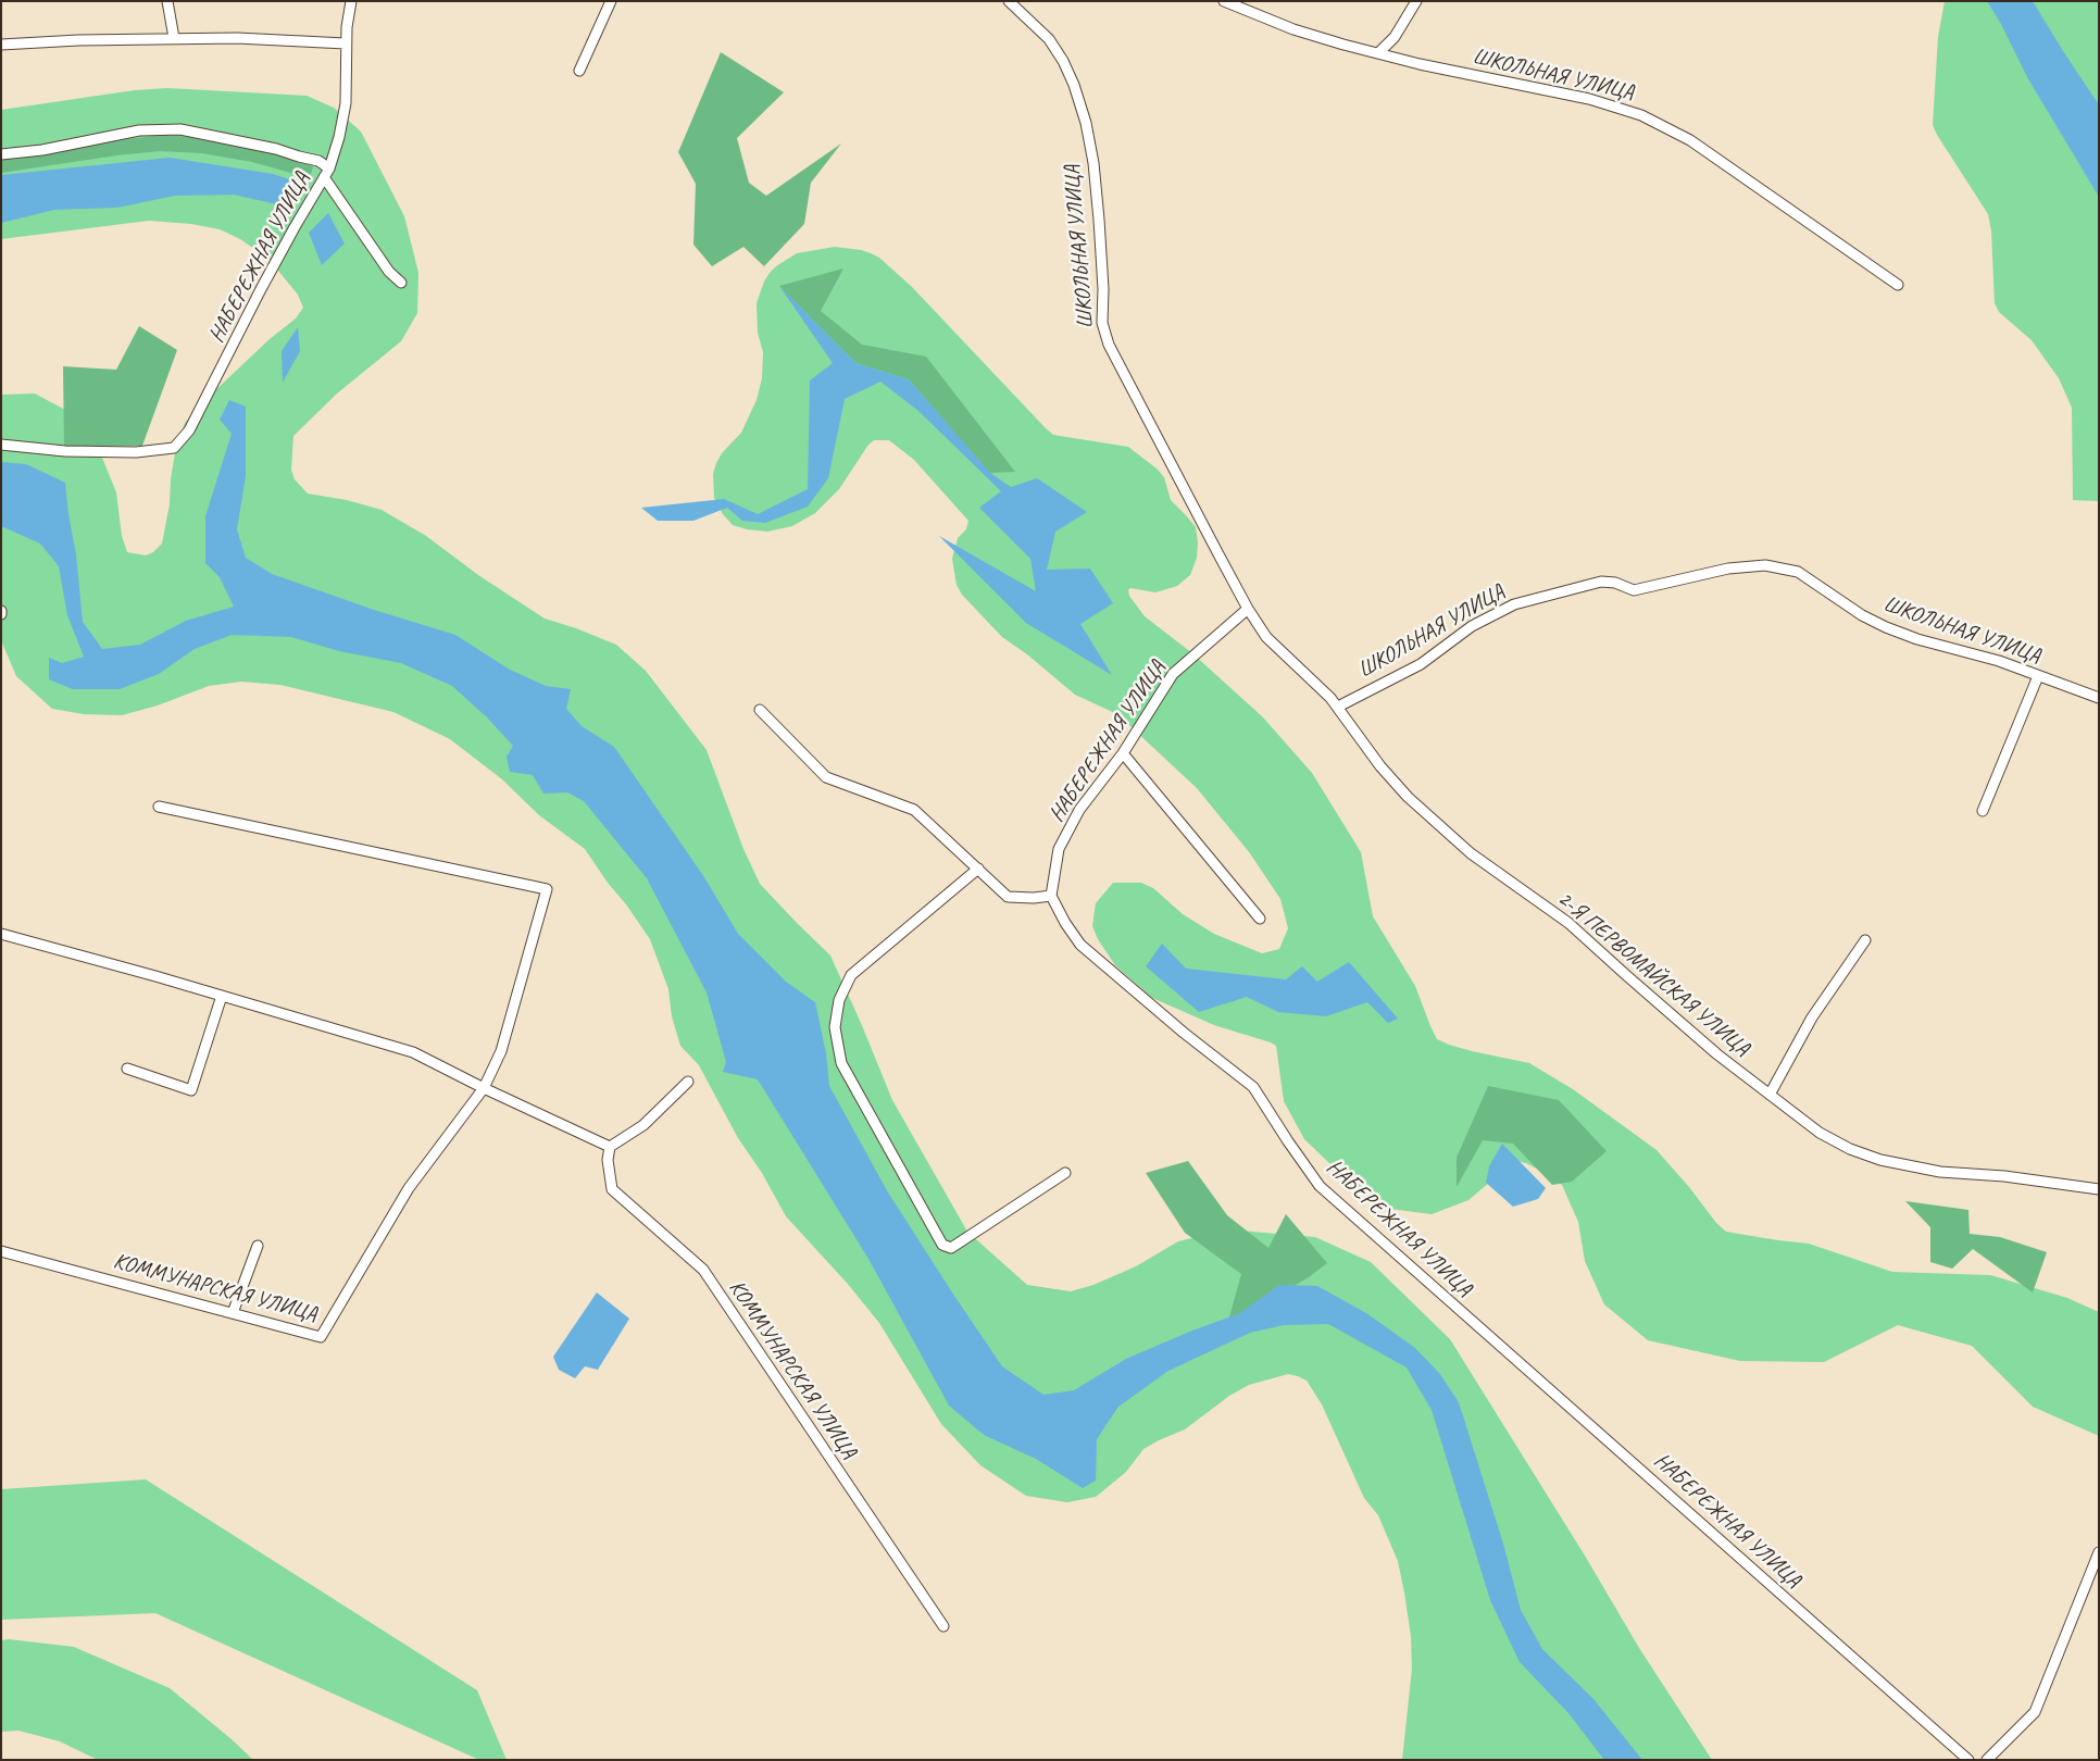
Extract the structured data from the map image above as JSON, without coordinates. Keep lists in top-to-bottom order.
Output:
{
  "streets": {
    "street": [
      "ШКОЛЬНАЯ УЛИЦА",
      "НАБЕРЕЖНАЯ УЛИЦА",
      "2-Я ПЕРВОМАЙСКАЯ УЛИЦА",
      "КОММУНАРСКАЯ УЛИЦА"
    ]
  },
  "crossings": [
    ["ШКОЛЬНАЯ УЛИЦА", "НАБЕРЕЖНАЯ УЛИЦА"],
    ["ШКОЛЬНАЯ УЛИЦА", "2-Я ПЕРВОМАЙСКАЯ УЛИЦА"]
  ]
}
